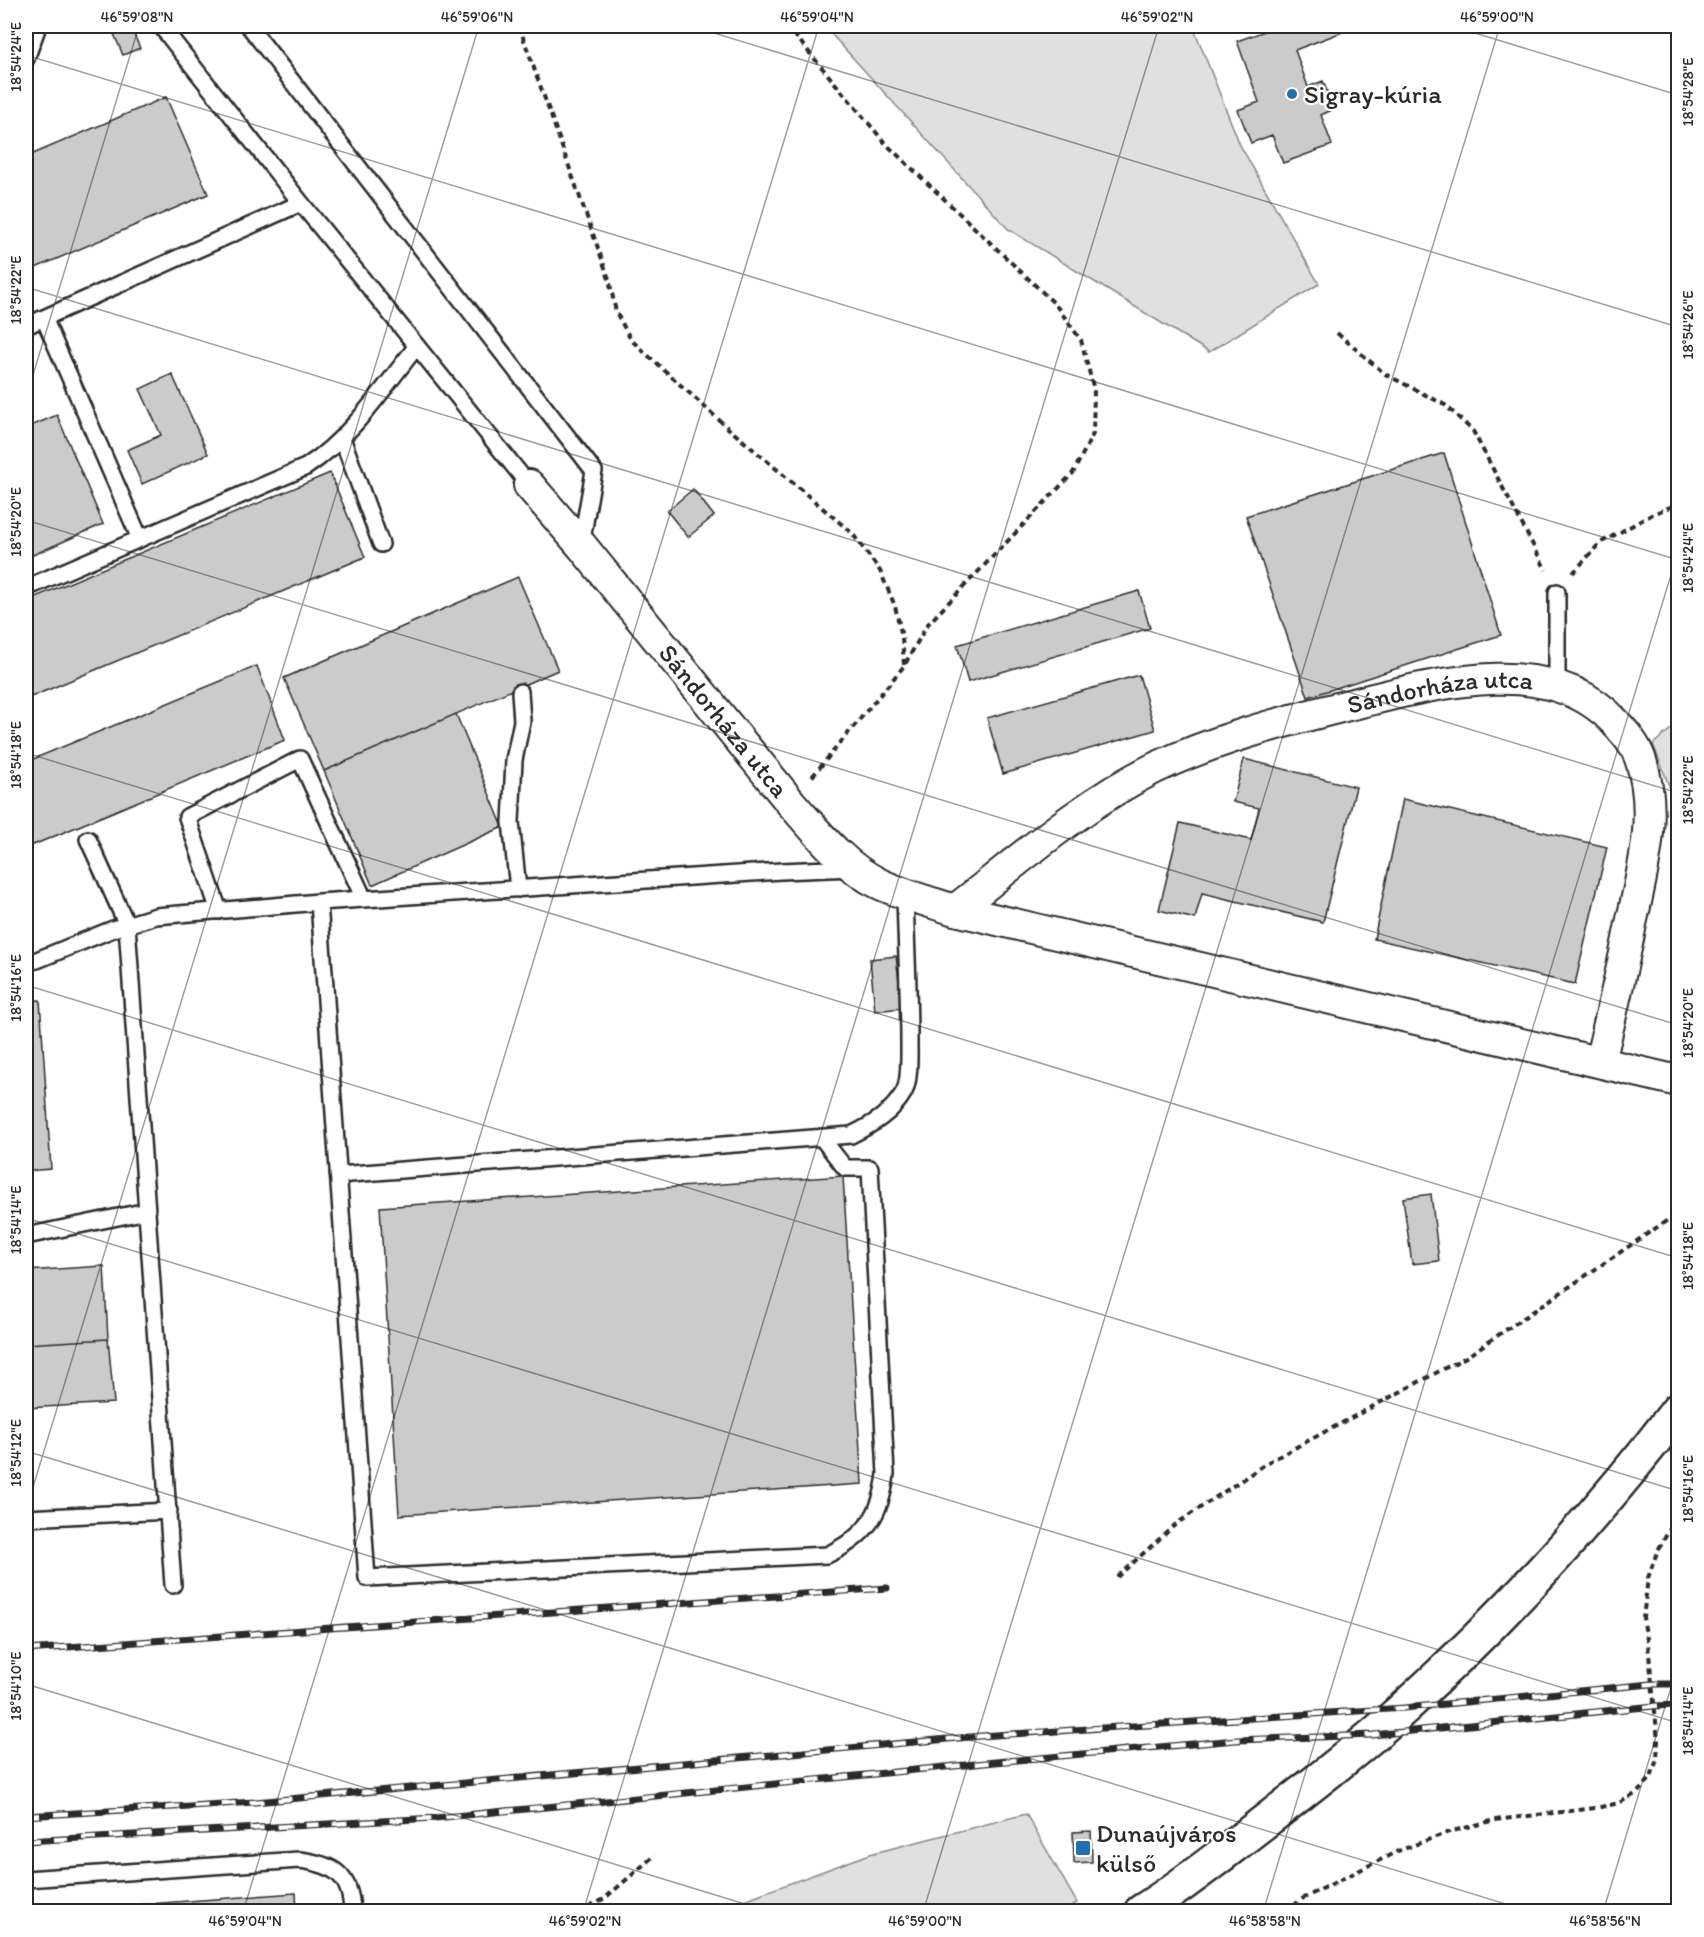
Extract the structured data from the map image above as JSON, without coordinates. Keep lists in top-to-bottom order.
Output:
{
  "streets": {
    "street": ["Sándorháza utca"]
  },
  "places": {
    "other": ["Sigray-kúria"],
    "transit": ["Dunaújváros külső"]
  },
  "coordinates": [
    "46°59'08\"N",
    "46°59'06\"N",
    "46°59'04\"N",
    "46°59'02\"N",
    "46°59'00\"N",
    "18°54'24\"E",
    "18°54'28\"E",
    "18°54'22\"E",
    "18°54'26\"E",
    "18°54'20\"E",
    "18°54'18\"E",
    "18°54'16\"E",
    "18°54'14\"E",
    "18°54'12\"E",
    "18°54'10\"E",
    "46°58'58\"N",
    "46°58'56\"N"
  ]
}
